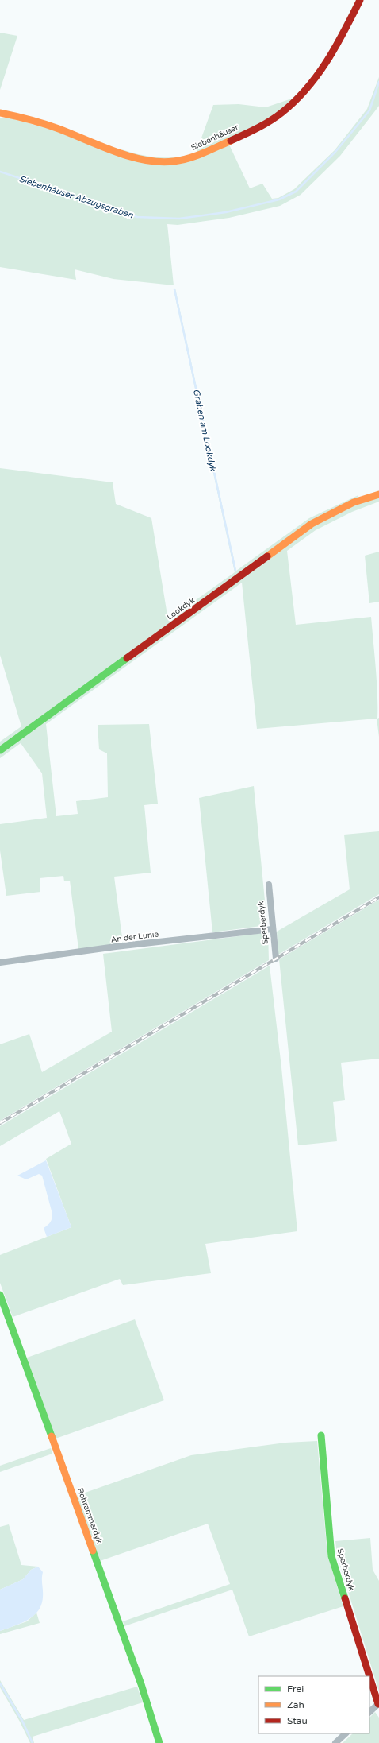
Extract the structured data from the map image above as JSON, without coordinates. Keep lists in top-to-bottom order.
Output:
{
  "streets": {
    "street": [
      "Siebenhäuser",
      "Lookdyk",
      "Sperberdyk",
      "An der Lunie",
      "Rohrammerdyk"
    ]
  },
  "crossings": [
    ["Sperberdyk", "An der Lunie"]
  ],
  "water": ["Siebenhäuser Abzugsgraben", "Graben am Lookdyk"],
  "legend": ["Frei", "Zäh", "Stau"]
}
